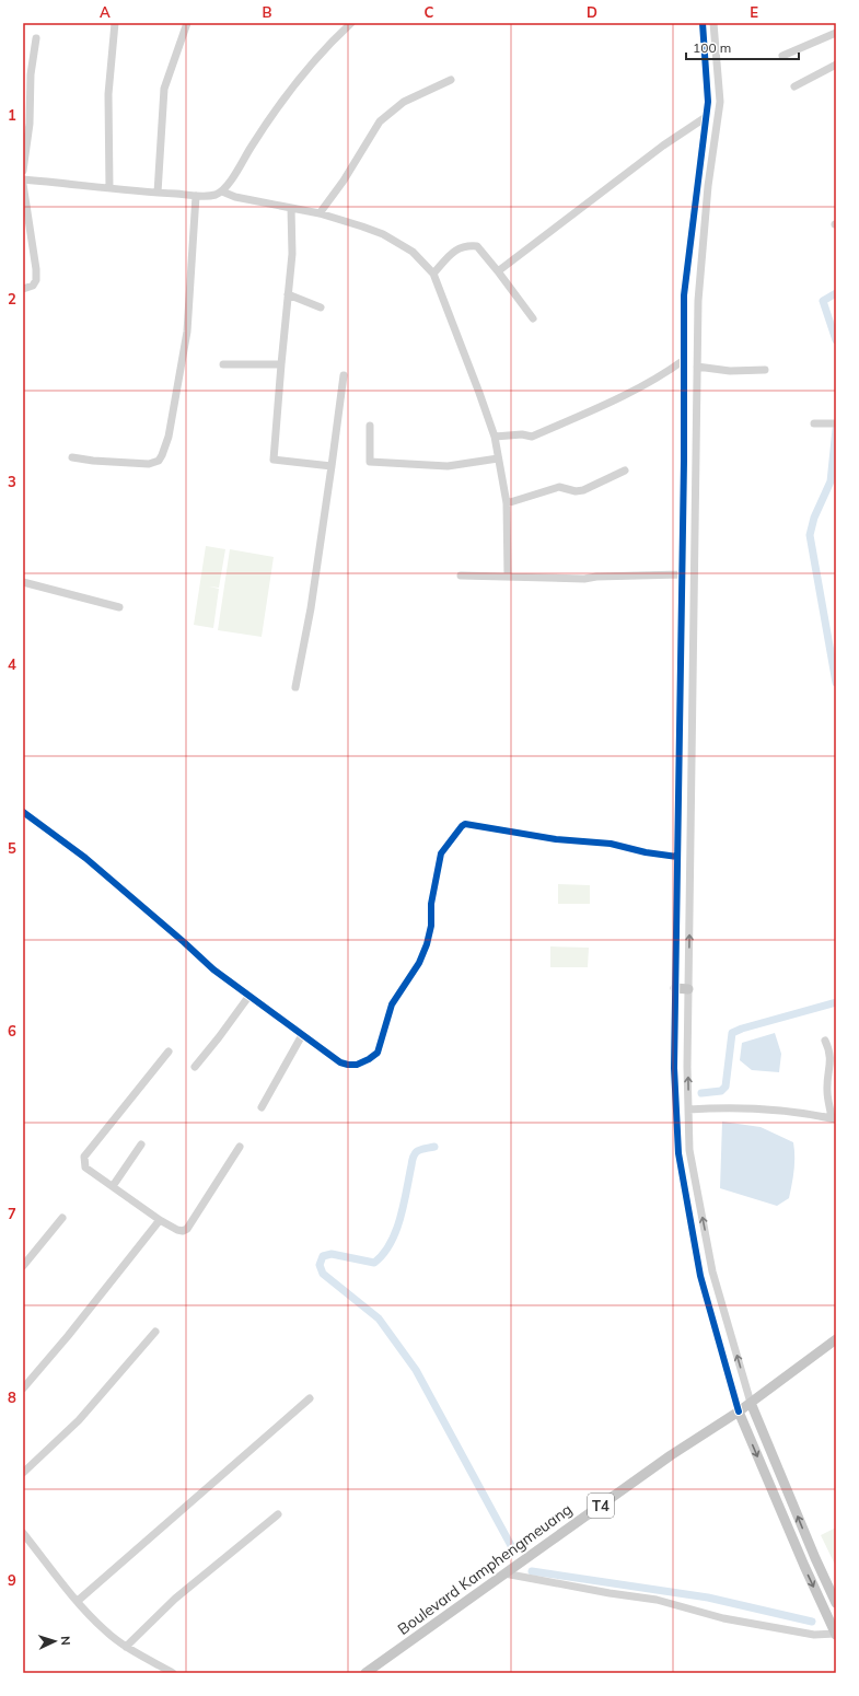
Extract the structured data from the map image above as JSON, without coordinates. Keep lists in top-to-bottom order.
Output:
{
  "streets": {
    "main road": ["T4", "Boulevard Kamphengmeuang"]
  },
  "scale_bar": "100 m",
  "north": "right",
  "grid": {
    "columns": [
      "A",
      "B",
      "C",
      "D",
      "E"
    ],
    "rows": [
      "1",
      "2",
      "3",
      "4",
      "5",
      "6",
      "7",
      "8",
      "9"
    ]
  }
}
